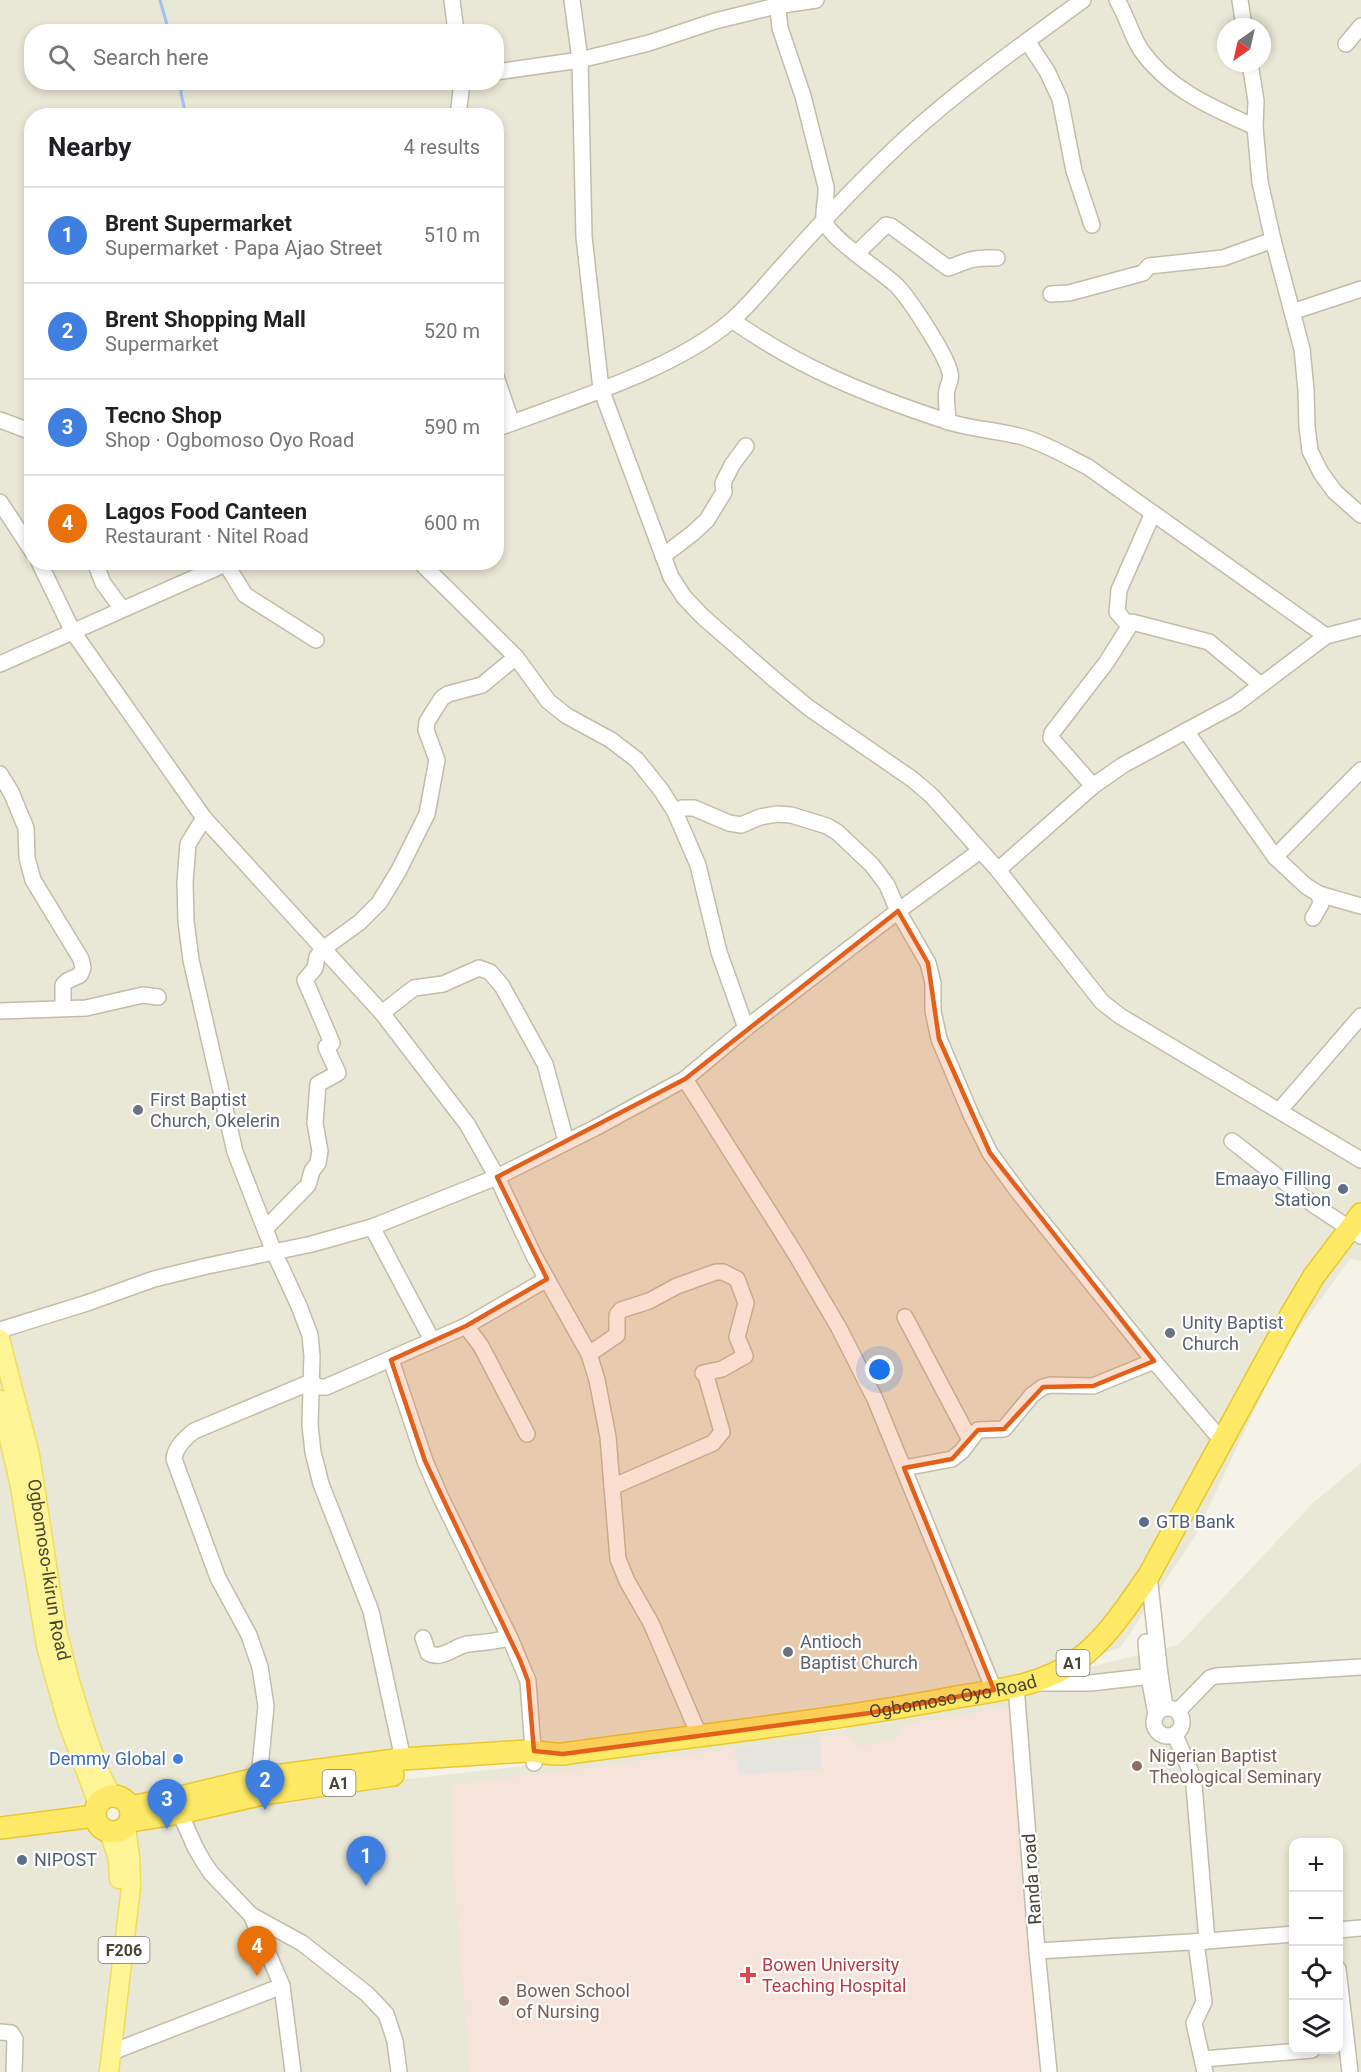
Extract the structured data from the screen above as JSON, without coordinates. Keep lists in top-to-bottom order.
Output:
{
  "streets": {
    "highway": ["A1", "Ogbomoso Oyo Road"],
    "main road": ["Ogbomoso-Ikirun Road", "F206"],
    "street": ["Randa road"]
  },
  "crossings": [
    ["Ogbomoso-Ikirun Road", "A1"],
    ["Ogbomoso-Ikirun Road", "Ogbomoso Oyo Road"],
    ["Ogbomoso-Ikirun Road", "F206"],
    ["A1", "Ogbomoso Oyo Road"],
    ["A1", "F206"],
    ["Ogbomoso Oyo Road", "Randa road"],
    ["Ogbomoso Oyo Road", "F206"]
  ],
  "places": {
    "other": [
      "First Baptist Church, Okelerin",
      "Emaayo Filling Station",
      "Unity Baptist Church",
      "GTB Bank",
      "Antioch Baptist Church",
      "Demmy Global",
      "Nigerian Baptist Theological Seminary",
      "NIPOST",
      "Bowen School of Nursing"
    ],
    "health": ["Bowen University Teaching Hospital"]
  },
  "north": "bottom left",
  "page": {
    "search": "Search here",
    "heading": ["Nearby", "4 results"],
    "list": [
      {
        "mark": "1",
        "name": "Brent Supermarket",
        "note": "Supermarket · Papa Ajao Street",
        "value": "510 m"
      },
      {
        "mark": "2",
        "name": "Brent Shopping Mall",
        "note": "Supermarket",
        "value": "520 m"
      },
      {
        "mark": "3",
        "name": "Tecno Shop",
        "note": "Shop · Ogbomoso Oyo Road",
        "value": "590 m"
      },
      {
        "mark": "4",
        "name": "Lagos Food Canteen",
        "note": "Restaurant · Nitel Road",
        "value": "600 m"
      }
    ],
    "pins": [
      "2",
      "3",
      "1",
      "4"
    ],
    "map_buttons": ["+", "−"]
  }
}
